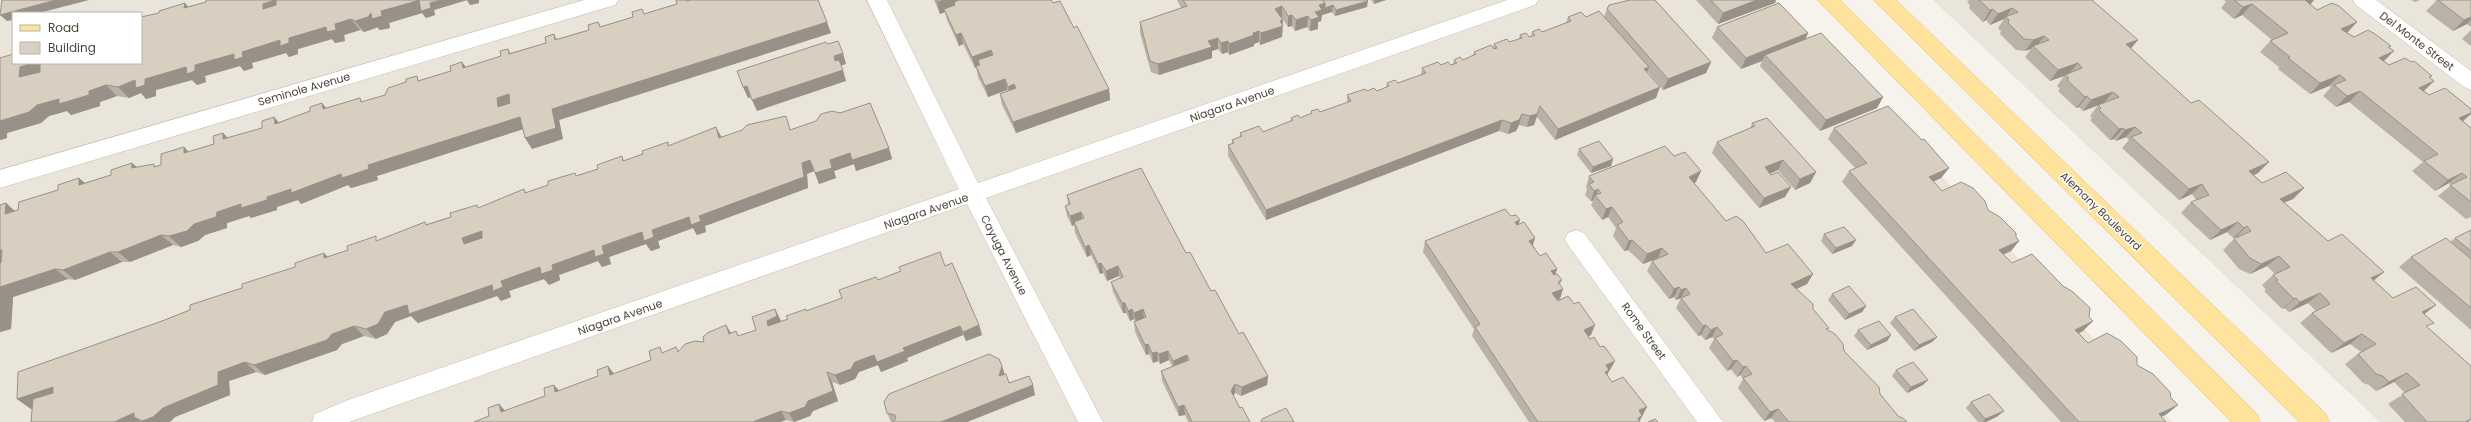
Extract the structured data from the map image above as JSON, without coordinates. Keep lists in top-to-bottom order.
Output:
{
  "streets": {
    "main road": ["Alemany Boulevard"],
    "street": [
      "Del Monte Street",
      "Seminole Avenue",
      "Niagara Avenue",
      "Cayuga Avenue",
      "Rome Street"
    ]
  },
  "crossings": [
    ["Niagara Avenue", "Cayuga Avenue"]
  ],
  "legend": ["Road", "Building"]
}
